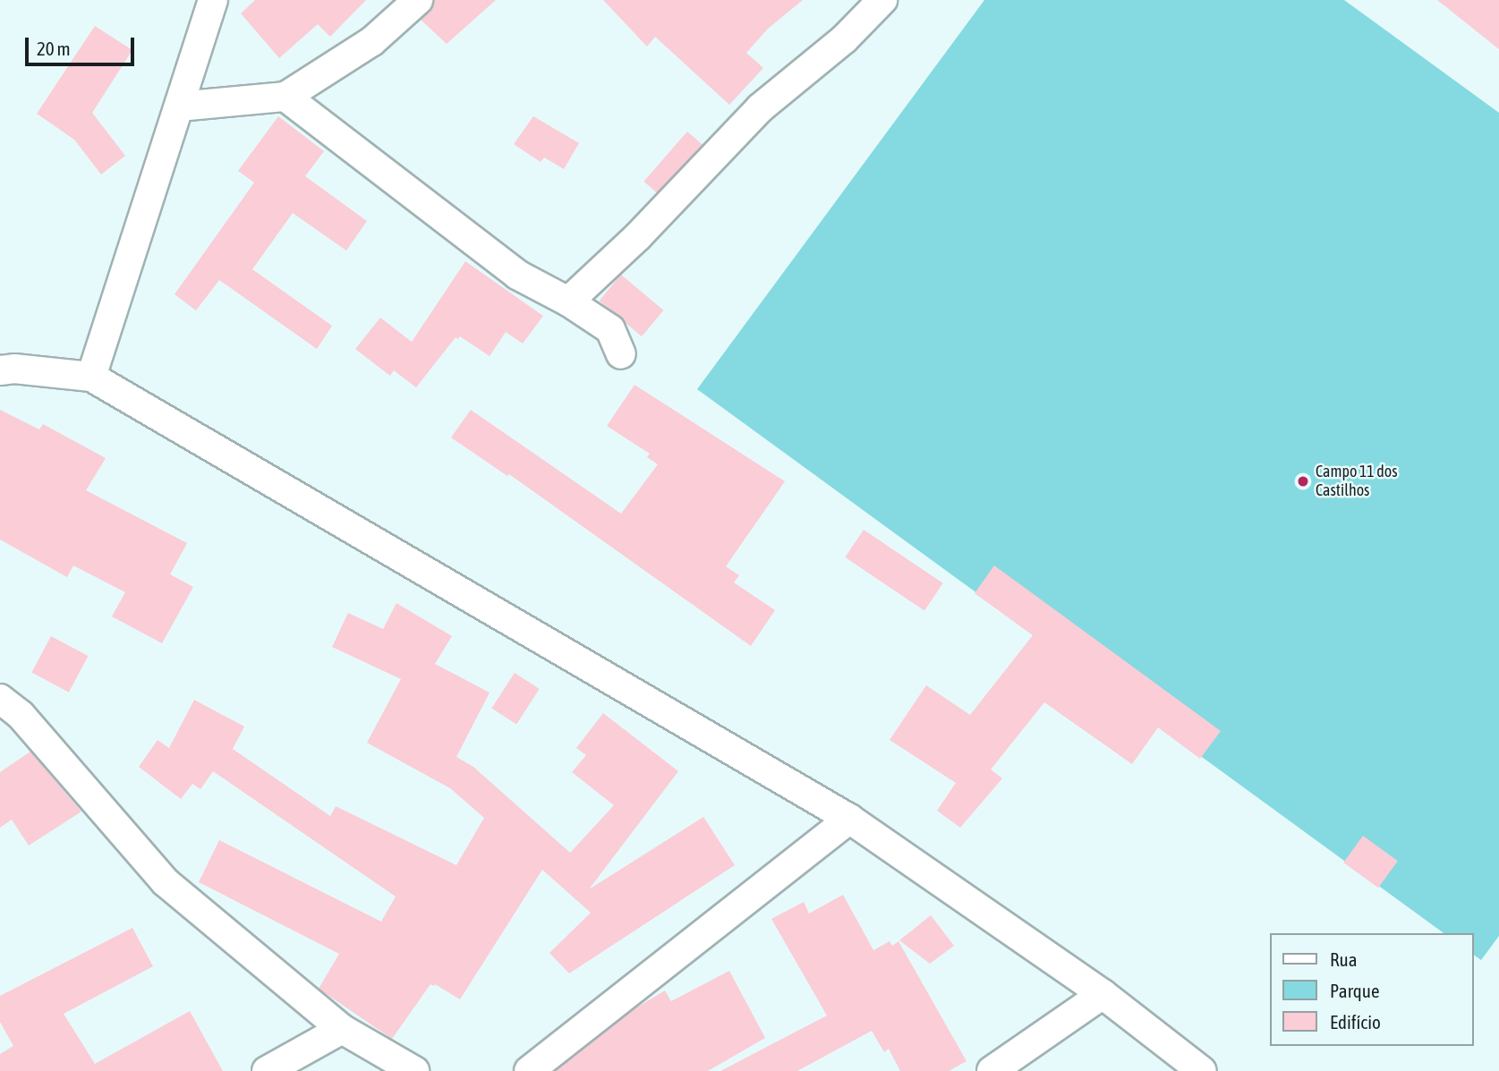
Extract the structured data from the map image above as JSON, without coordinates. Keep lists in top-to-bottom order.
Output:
{
  "places": ["Campo 11 dos Castilhos"],
  "legend": ["Rua", "Parque", "Edifício"],
  "scale_bar": "20 m"
}
